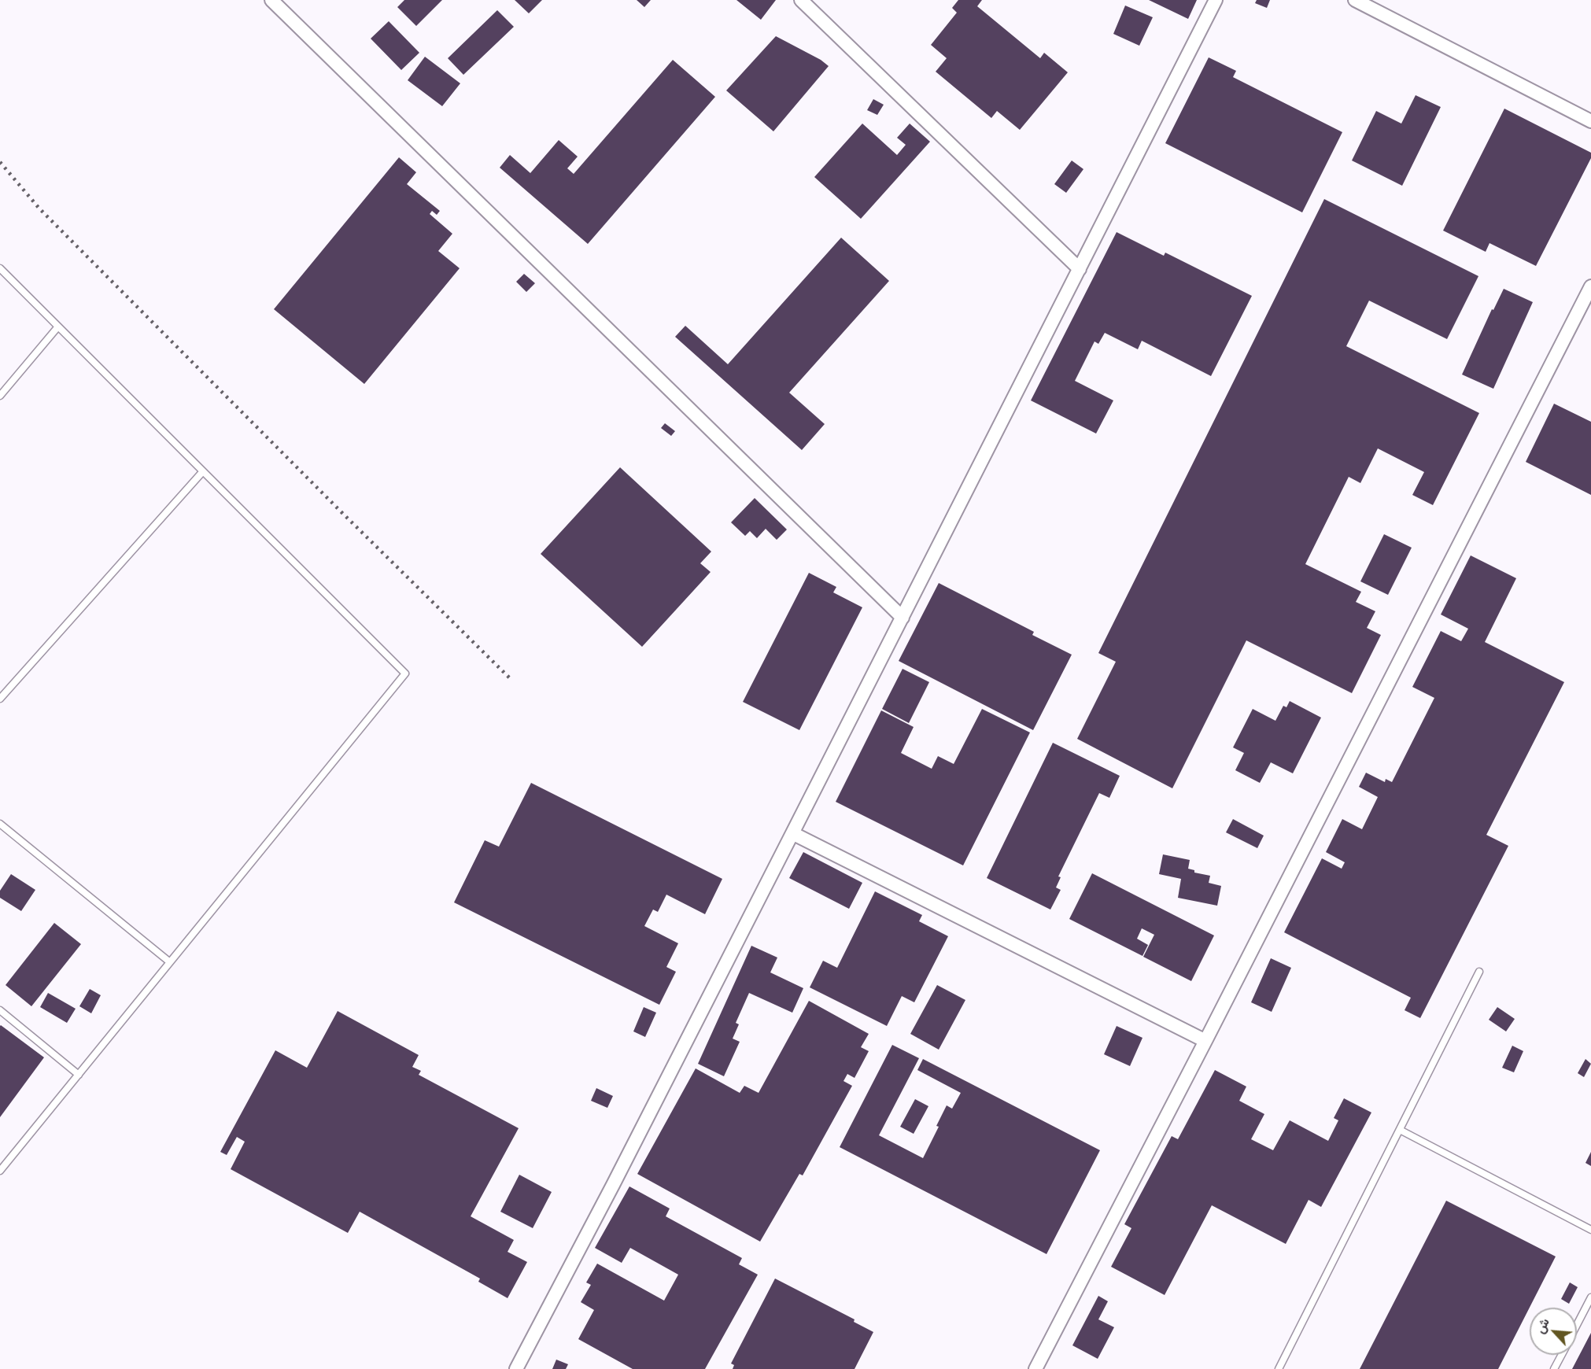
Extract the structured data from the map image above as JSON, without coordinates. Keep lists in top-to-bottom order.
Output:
{
  "north": "top left"
}
